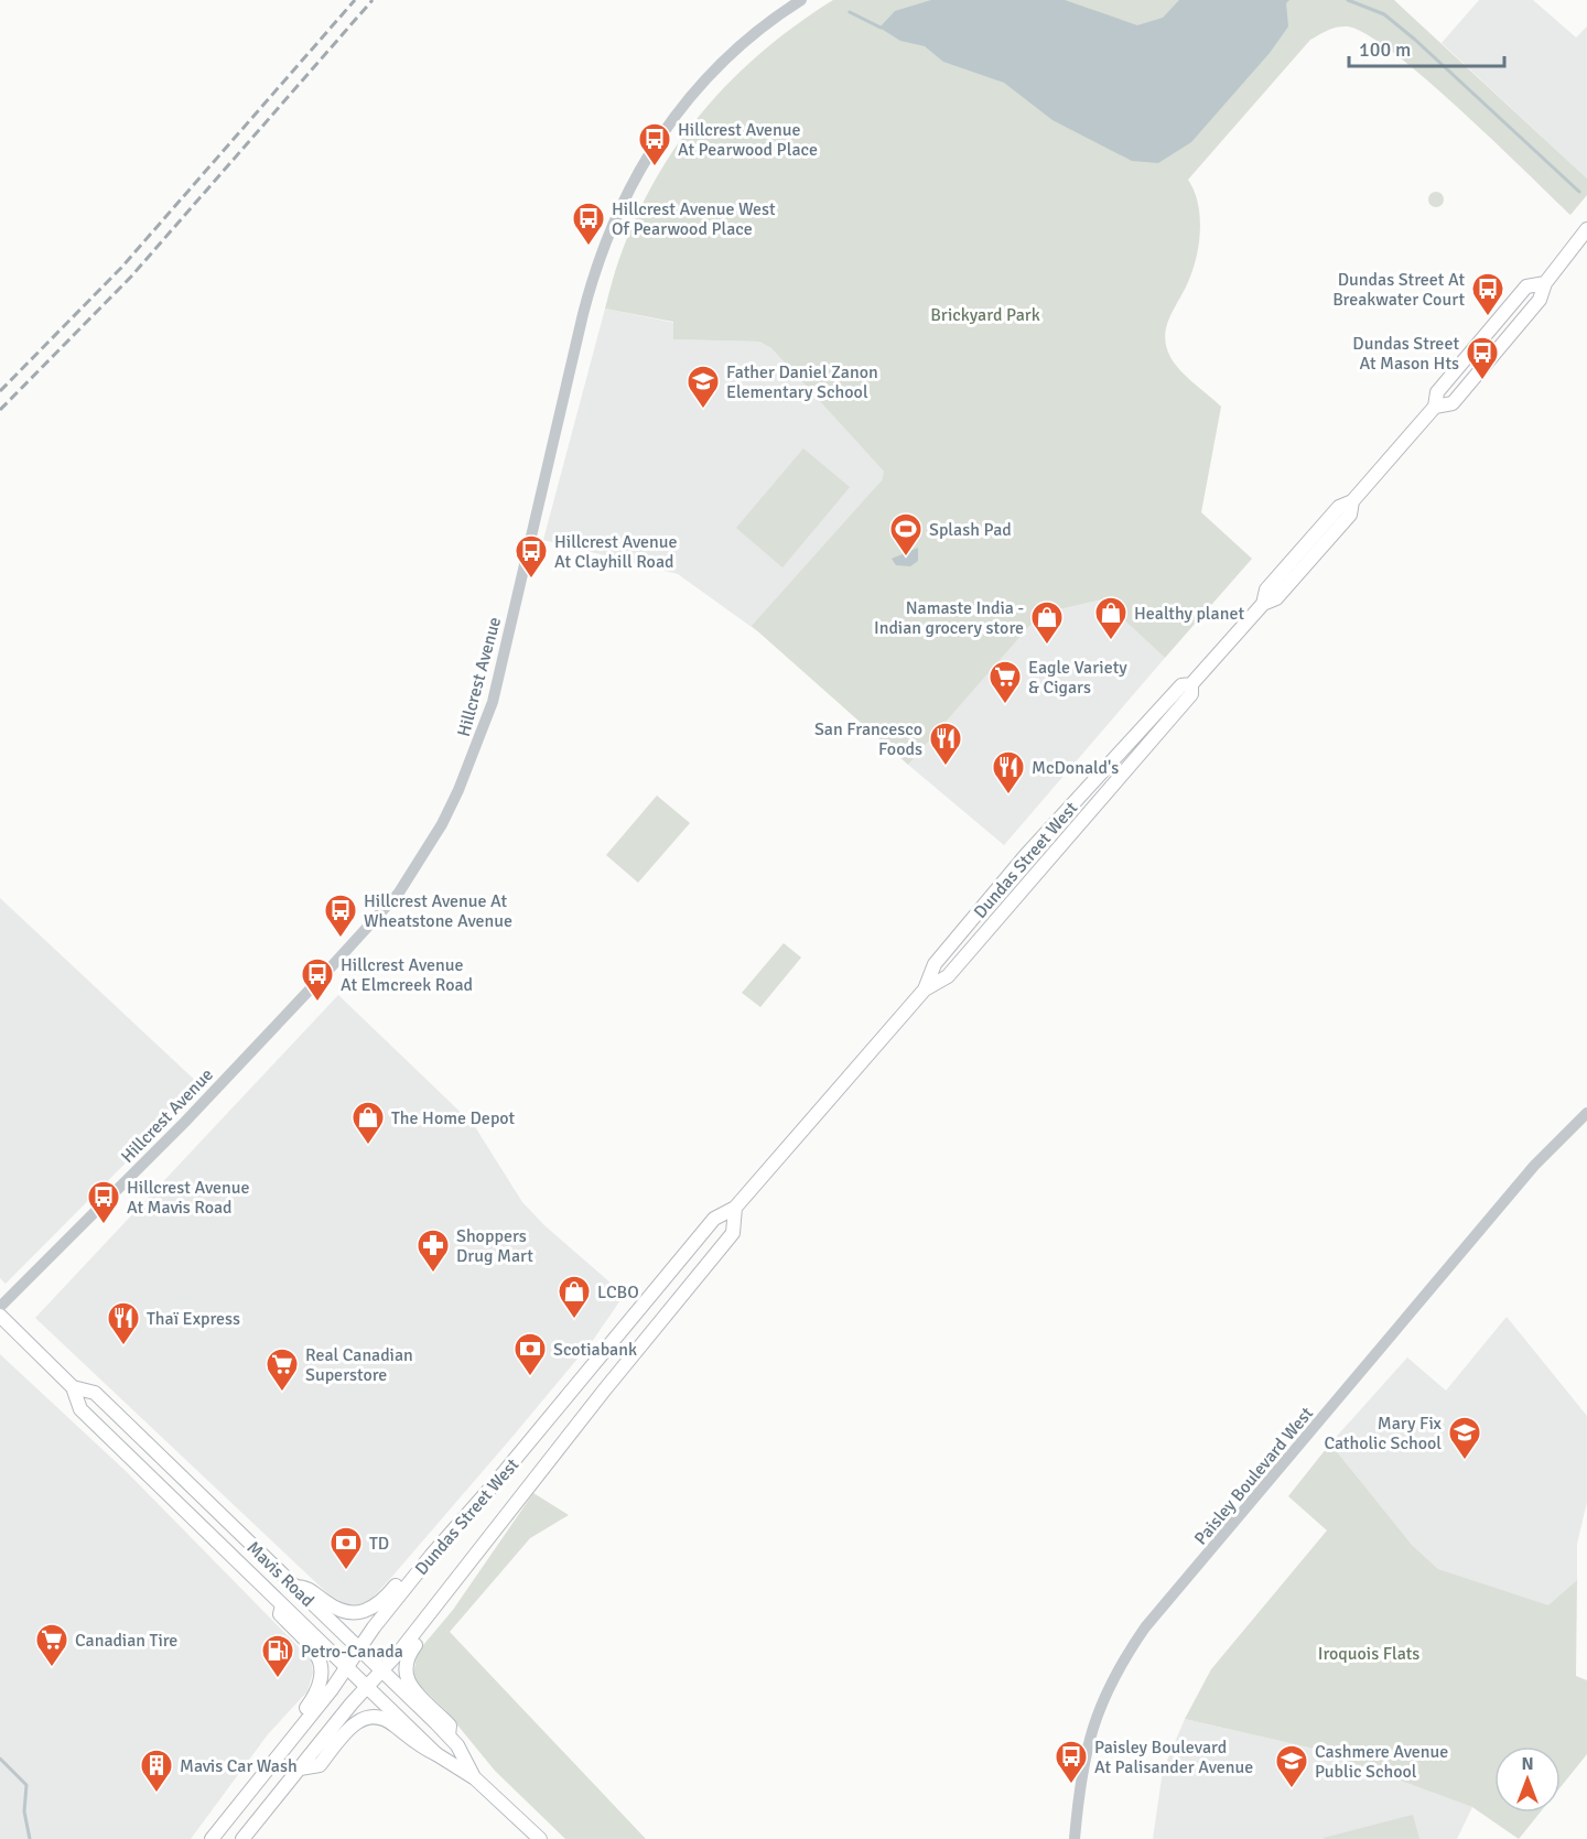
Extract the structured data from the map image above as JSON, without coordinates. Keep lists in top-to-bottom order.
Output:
{
  "streets": {
    "main road": ["Dundas Street West", "Mavis Road"],
    "street": ["Hillcrest Avenue", "Paisley Boulevard West"]
  },
  "crossings": [
    ["Dundas Street West", "Mavis Road"]
  ],
  "parks": ["Brickyard Park", "Iroquois Flats"],
  "places": {
    "bus stop": [
      "Hillcrest Avenue At Pearwood Place",
      "Hillcrest Avenue West Of Pearwood Place",
      "Dundas Street At Breakwater Court",
      "Dundas Street At Mason Hts",
      "Hillcrest Avenue At Clayhill Road",
      "Hillcrest Avenue At Wheatstone Avenue",
      "Hillcrest Avenue At Elmcreek Road",
      "Hillcrest Avenue At Mavis Road",
      "Paisley Boulevard At Palisander Avenue"
    ],
    "school or university": ["Father Daniel Zanon Elementary School", "Mary Fix Catholic School", "Cashmere Avenue Public School"],
    "sports": ["Splash Pad"],
    "shop": [
      "Healthy planet",
      "Namaste India - Indian grocery store",
      "The Home Depot",
      "LCBO"
    ],
    "supermarket": ["Eagle Variety & Cigars", "Real Canadian Superstore", "Canadian Tire"],
    "restaurant": ["San Francesco Foods", "McDonald's", "Thaï Express"],
    "pharmacy": ["Shoppers Drug Mart"],
    "bank": ["Scotiabank", "TD"],
    "fuel station": ["Petro-Canada"],
    "building": ["Mavis Car Wash"]
  },
  "scale_bar": "100 m",
  "north": "top"
}
